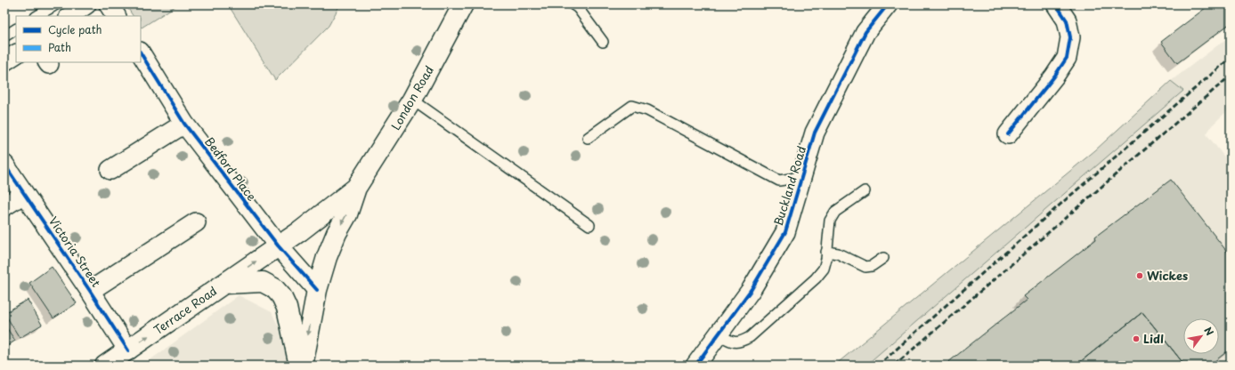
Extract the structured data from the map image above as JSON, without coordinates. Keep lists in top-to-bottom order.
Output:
{
  "streets": {
    "main road": ["London Road", "Terrace Road"],
    "street": ["Bedford Place", "Buckland Road", "Victoria Street"]
  },
  "crossings": [
    ["London Road", "Bedford Place"],
    ["London Road", "Terrace Road"],
    ["Victoria Street", "Terrace Road"]
  ],
  "one_way": ["Terrace Road"],
  "places": ["Wickes", "Lidl"],
  "legend": ["Cycle path", "Path"],
  "north": "top right"
}
